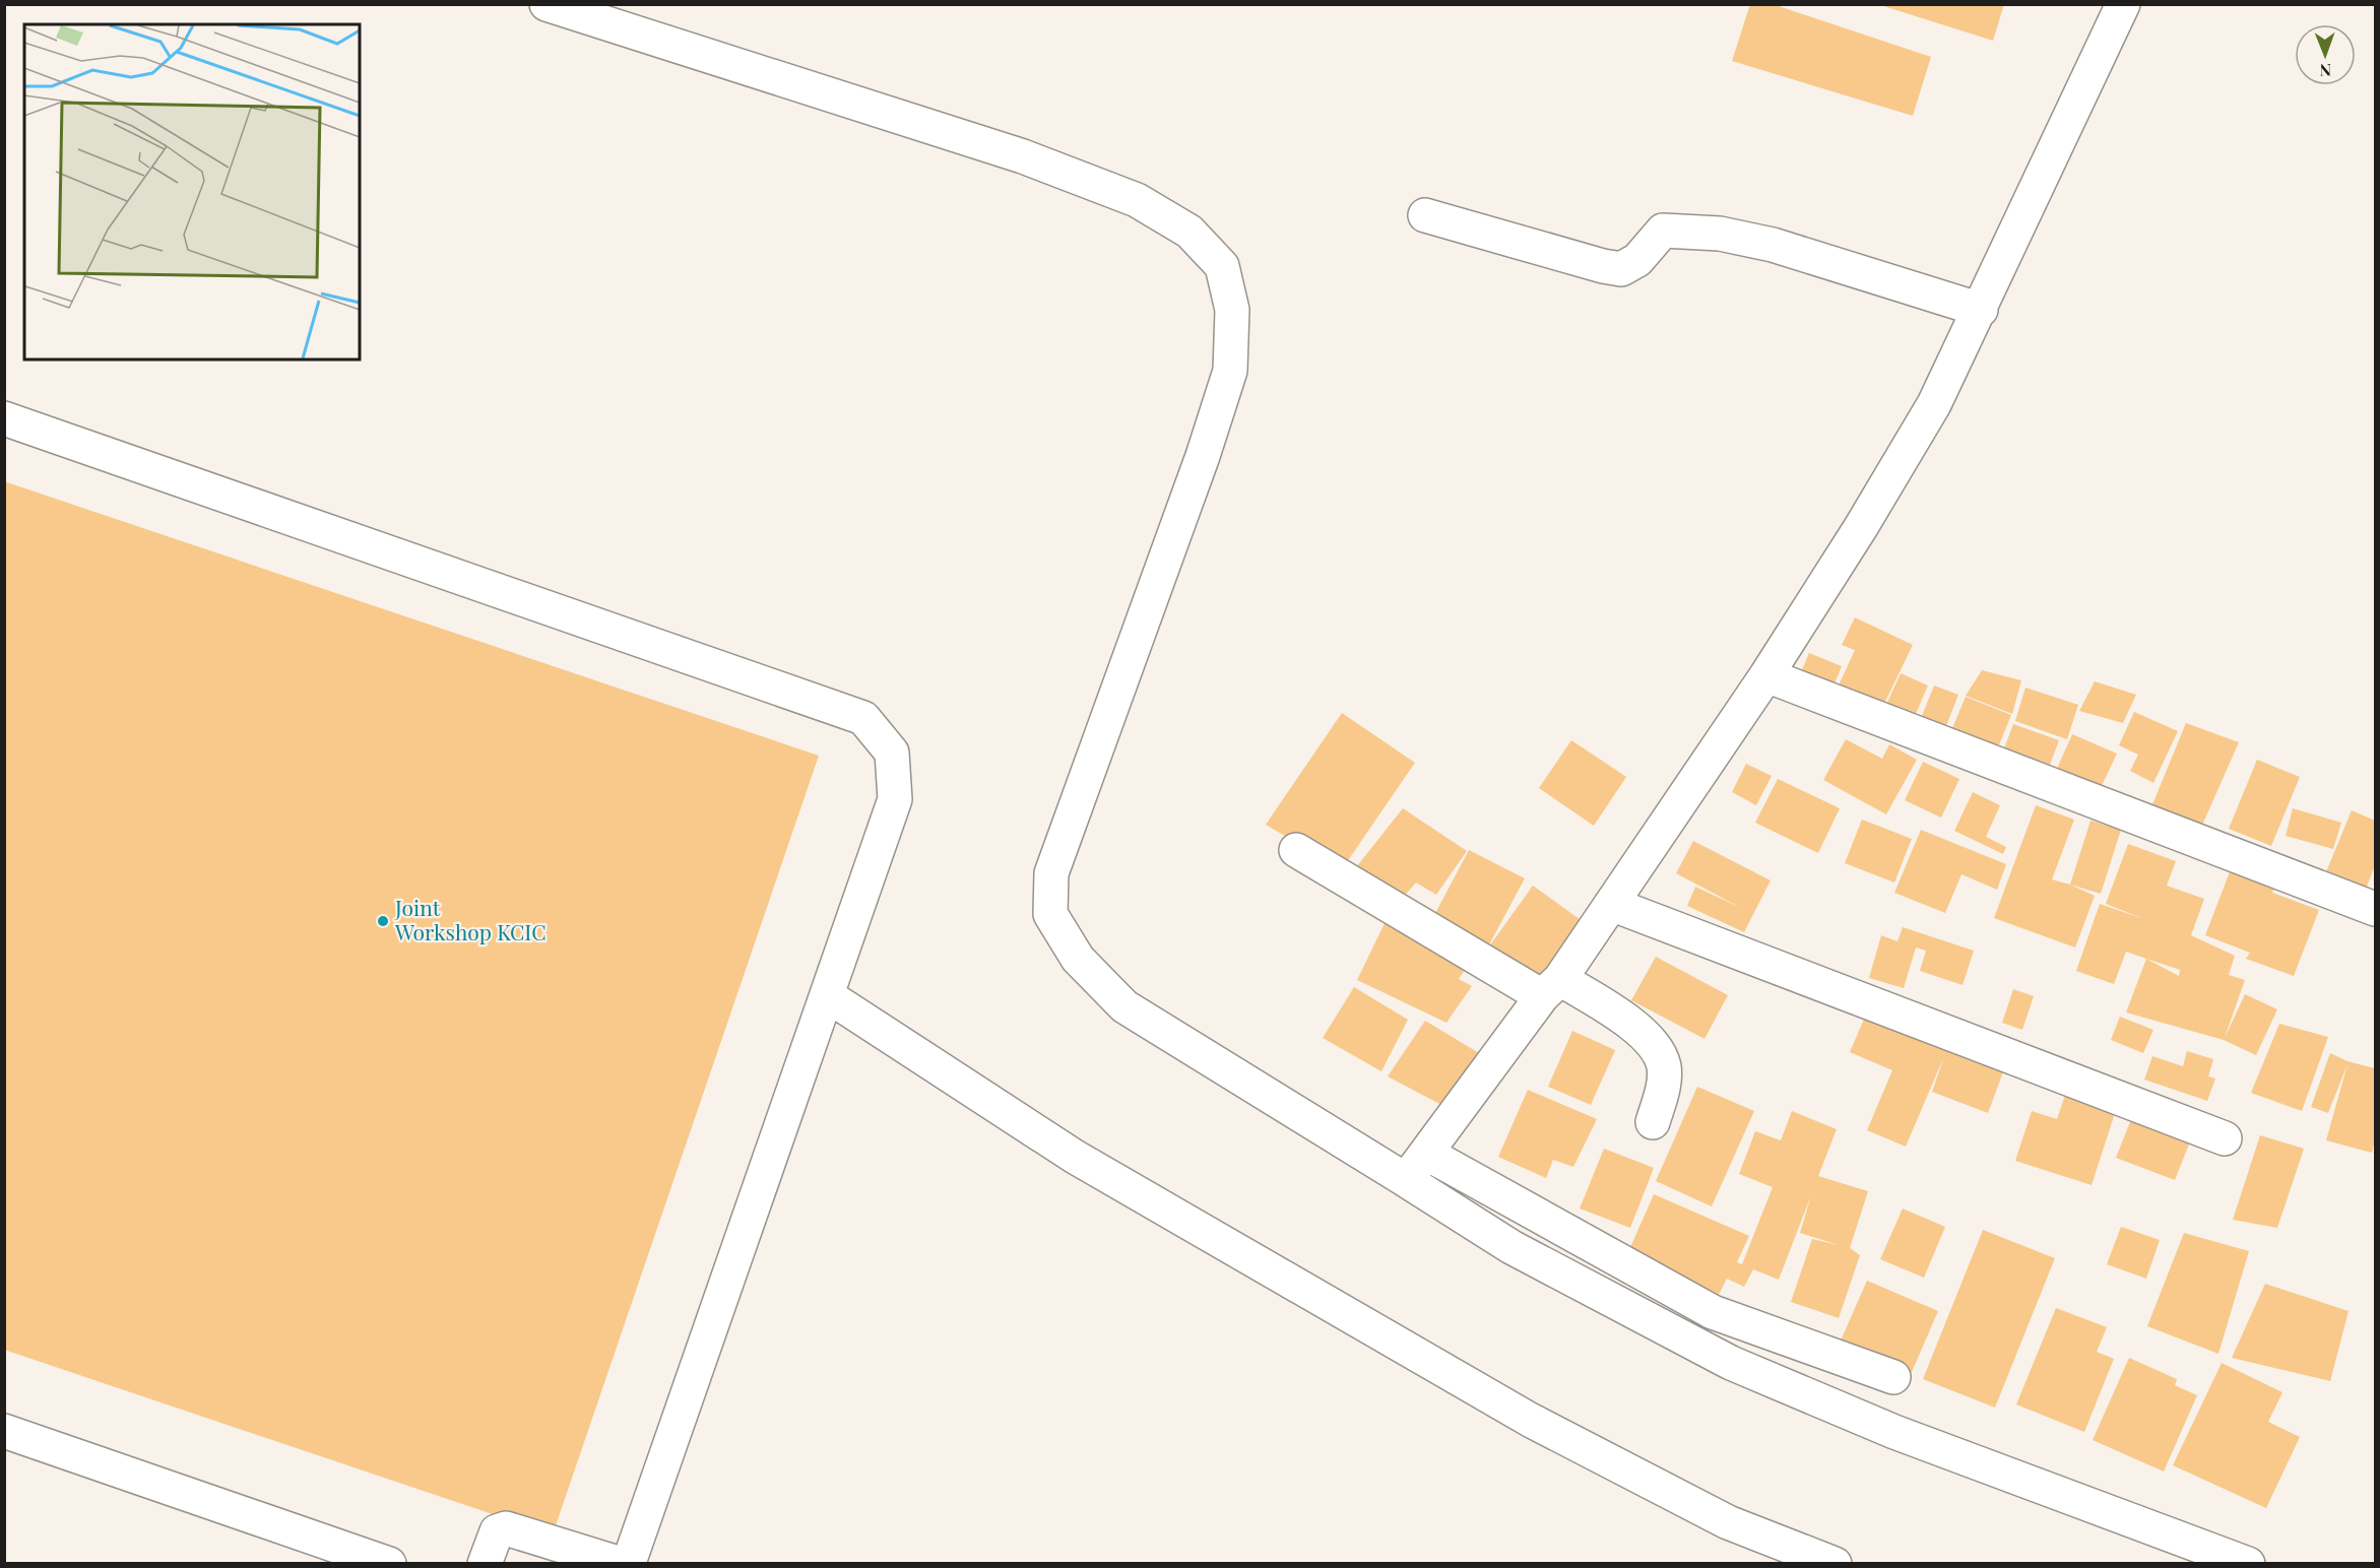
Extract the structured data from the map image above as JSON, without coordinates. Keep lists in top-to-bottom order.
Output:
{
  "places": ["Joint Workshop KCIC"],
  "north": "bottom"
}
